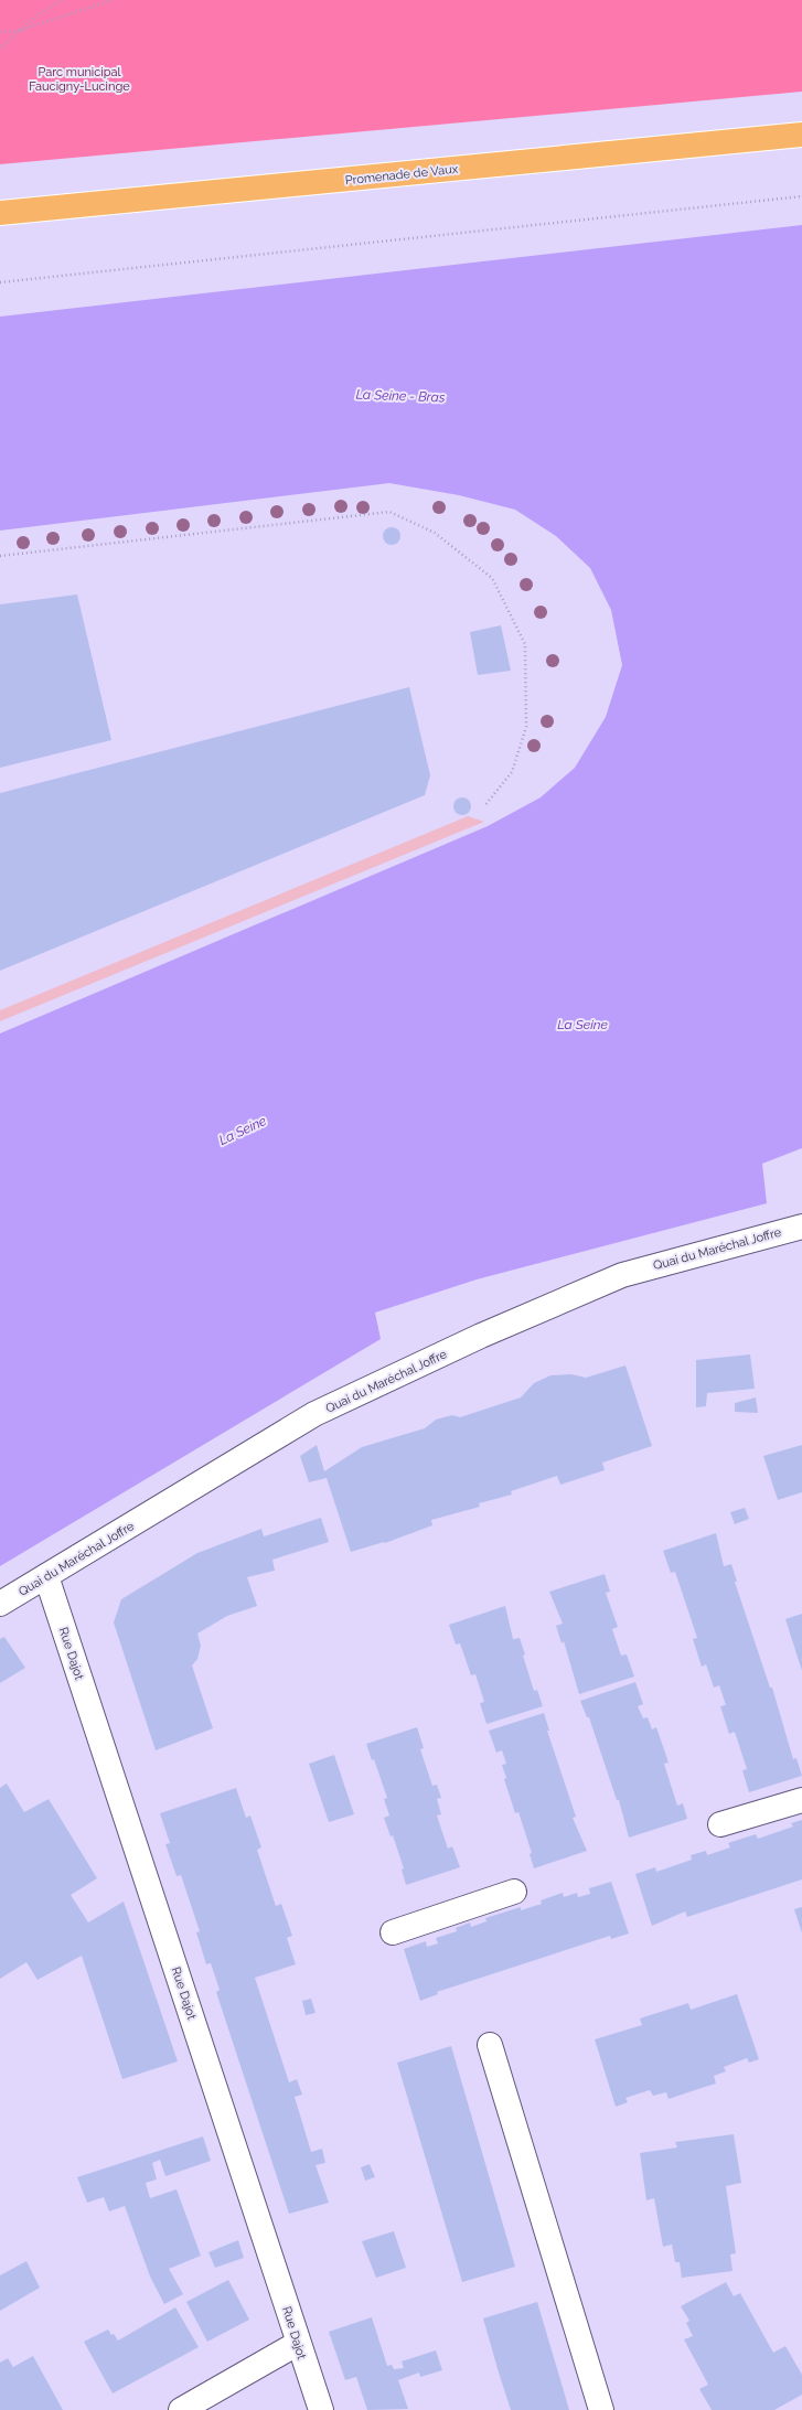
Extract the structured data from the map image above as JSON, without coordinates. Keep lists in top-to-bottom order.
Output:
{
  "streets": {
    "main road": ["Promenade de Vaux"],
    "street": ["Quai du Maréchal Joffre", "Rue Dajot"]
  },
  "crossings": [
    ["Quai du Maréchal Joffre", "Rue Dajot"]
  ],
  "water": ["La Seine - Bras", "La Seine"],
  "parks": ["Parc municipal Faucigny-Lucinge"]
}
